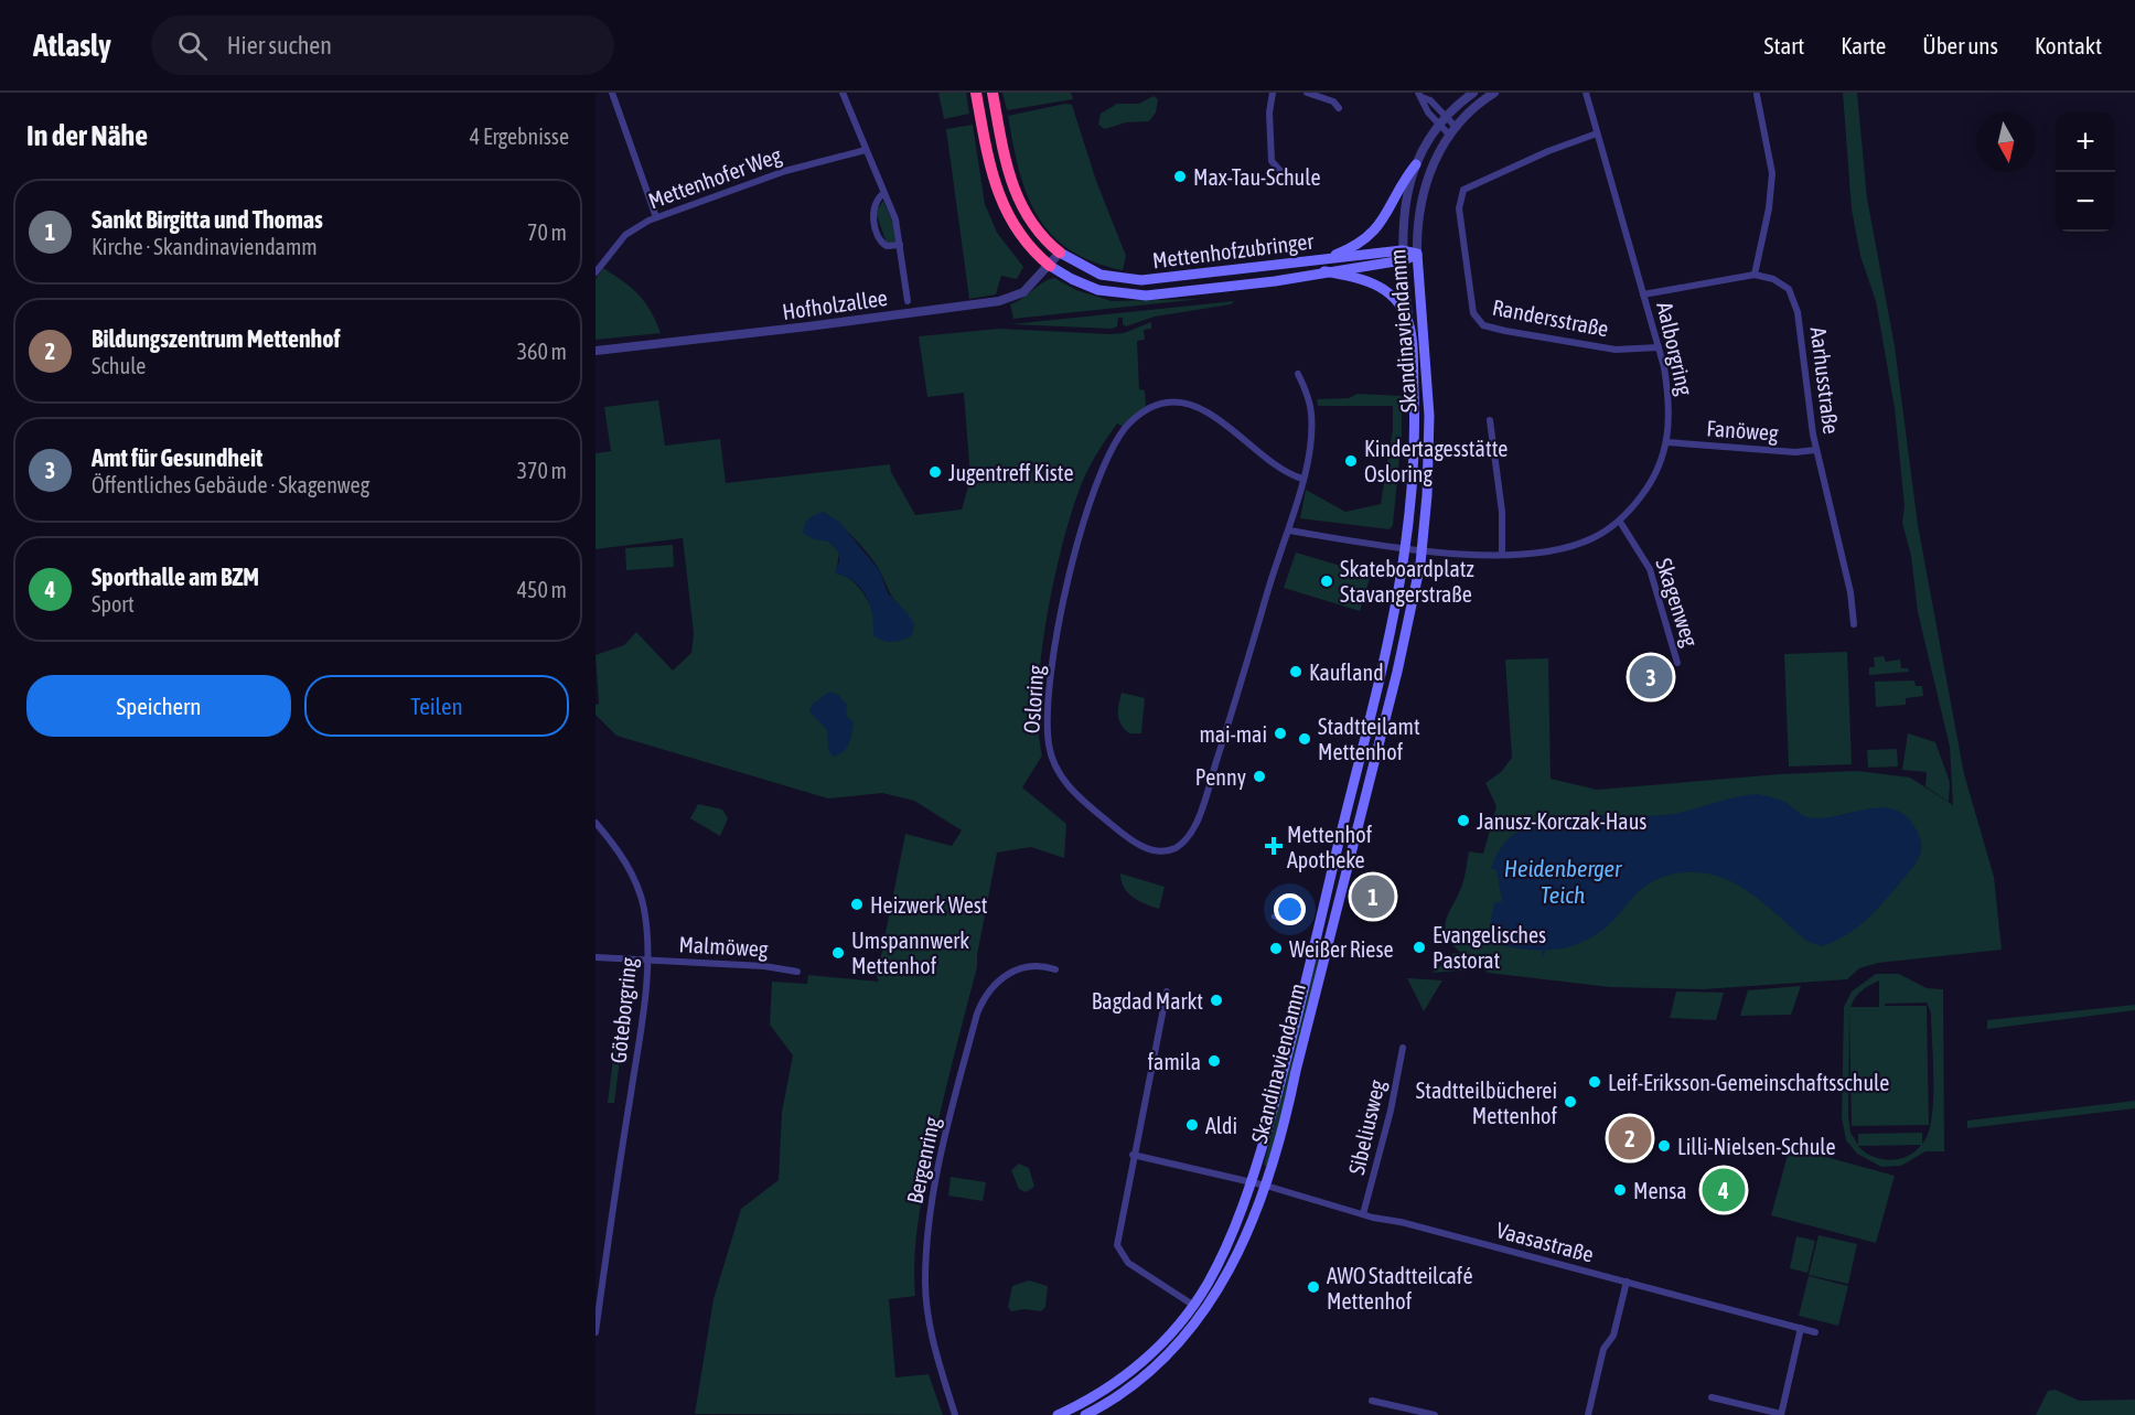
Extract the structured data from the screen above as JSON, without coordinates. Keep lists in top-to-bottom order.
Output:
{
  "streets": {
    "main road": ["Mettenhofzubringer", "Skandinaviendamm"],
    "street": [
      "Mettenhofer Weg",
      "Hofholzallee",
      "Randersstraße",
      "Aalborgring",
      "Aarhusstraße",
      "Fanöweg",
      "Skagenweg",
      "Osloring",
      "Malmöweg",
      "Göteborgring",
      "Sibeliusweg",
      "Bergenring",
      "Vaasastraße"
    ]
  },
  "crossings": [
    ["Mettenhofzubringer", "Hofholzallee"],
    ["Mettenhofzubringer", "Skandinaviendamm"],
    ["Randersstraße", "Aalborgring"],
    ["Skandinaviendamm", "Aalborgring"],
    ["Skandinaviendamm", "Vaasastraße"],
    ["Aalborgring", "Fanöweg"],
    ["Aalborgring", "Skagenweg"],
    ["Aalborgring", "Osloring"],
    ["Aarhusstraße", "Fanöweg"],
    ["Malmöweg", "Göteborgring"],
    ["Sibeliusweg", "Vaasastraße"]
  ],
  "water": ["Heidenberger Teich"],
  "places": {
    "other": [
      "Max-Tau-Schule",
      "Kindertagesstätte Osloring",
      "Jugentreff Kiste",
      "Skateboardplatz Stavangerstraße",
      "Kaufland",
      "mai-mai",
      "Stadtteilamt Mettenhof",
      "Penny",
      "Janusz-Korczak-Haus",
      "Heizwerk West",
      "Evangelisches Pastorat",
      "Weißer Riese",
      "Umspannwerk Mettenhof",
      "Bagdad Markt",
      "famila",
      "Leif-Eriksson-Gemeinschaftsschule",
      "Stadtteilbücherei Mettenhof",
      "Aldi",
      "Lilli-Nielsen-Schule",
      "Mensa",
      "AWO Stadtteilcafé Mettenhof"
    ],
    "health": ["Mettenhof Apotheke"]
  },
  "north": "bottom",
  "page": {
    "header": "Atlasly",
    "search": "Hier suchen",
    "nav": [
      "Start",
      "Karte",
      "Über uns",
      "Kontakt"
    ],
    "heading": ["In der Nähe", "4 Ergebnisse"],
    "map_buttons": ["+", "−"],
    "list": [
      {
        "mark": "1",
        "name": "Sankt Birgitta und Thomas",
        "note": "Kirche · Skandinaviendamm",
        "value": "70 m"
      },
      {
        "mark": "2",
        "name": "Bildungszentrum Mettenhof",
        "note": "Schule",
        "value": "360 m"
      },
      {
        "mark": "3",
        "name": "Amt für Gesundheit",
        "note": "Öffentliches Gebäude · Skagenweg",
        "value": "370 m"
      },
      {
        "mark": "4",
        "name": "Sporthalle am BZM",
        "note": "Sport",
        "value": "450 m"
      }
    ],
    "pins": [
      "3",
      "1",
      "2",
      "4"
    ],
    "buttons": ["Speichern", "Teilen"]
  }
}
